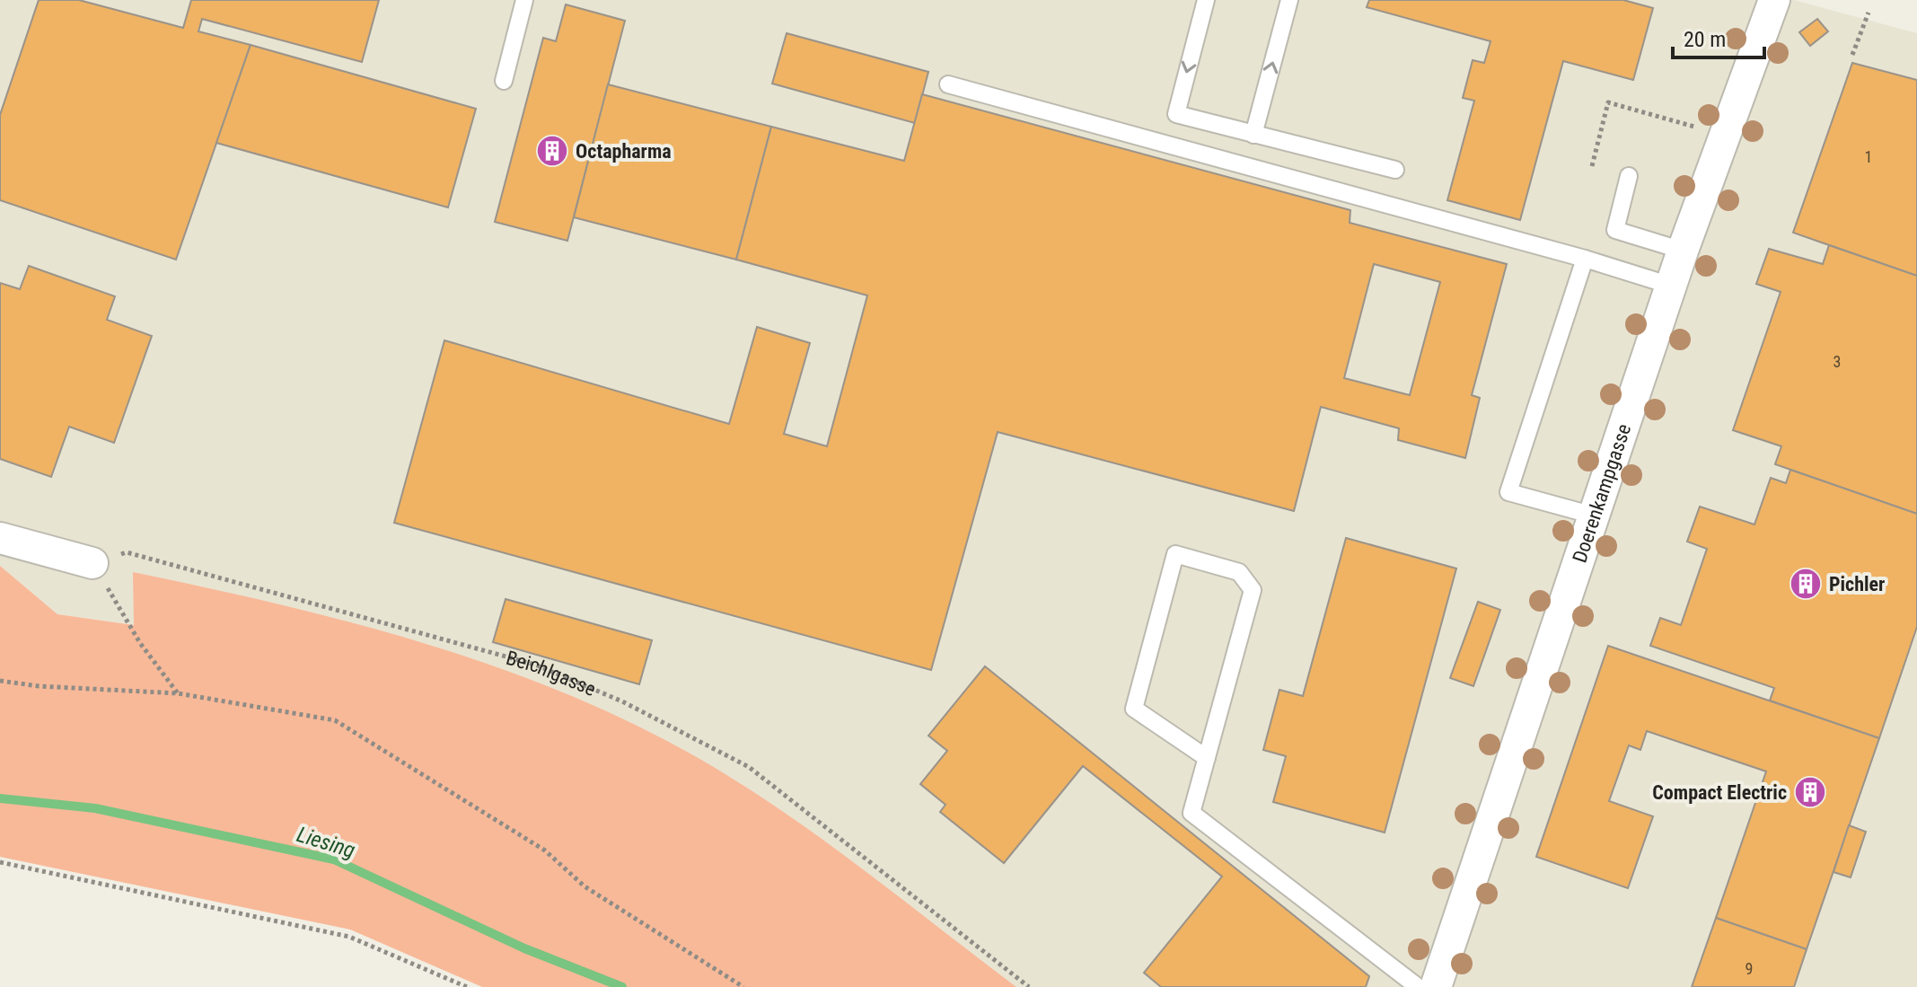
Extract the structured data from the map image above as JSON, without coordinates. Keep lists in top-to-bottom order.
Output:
{
  "streets": {
    "street": ["Doerenkampgasse"],
    "path": ["Beichlgasse"]
  },
  "water": ["Liesing"],
  "places": {
    "building": ["Octapharma", "Pichler", "Compact Electric"]
  },
  "house_numbers": ["1", "3", "9"],
  "scale_bar": "20 m"
}
